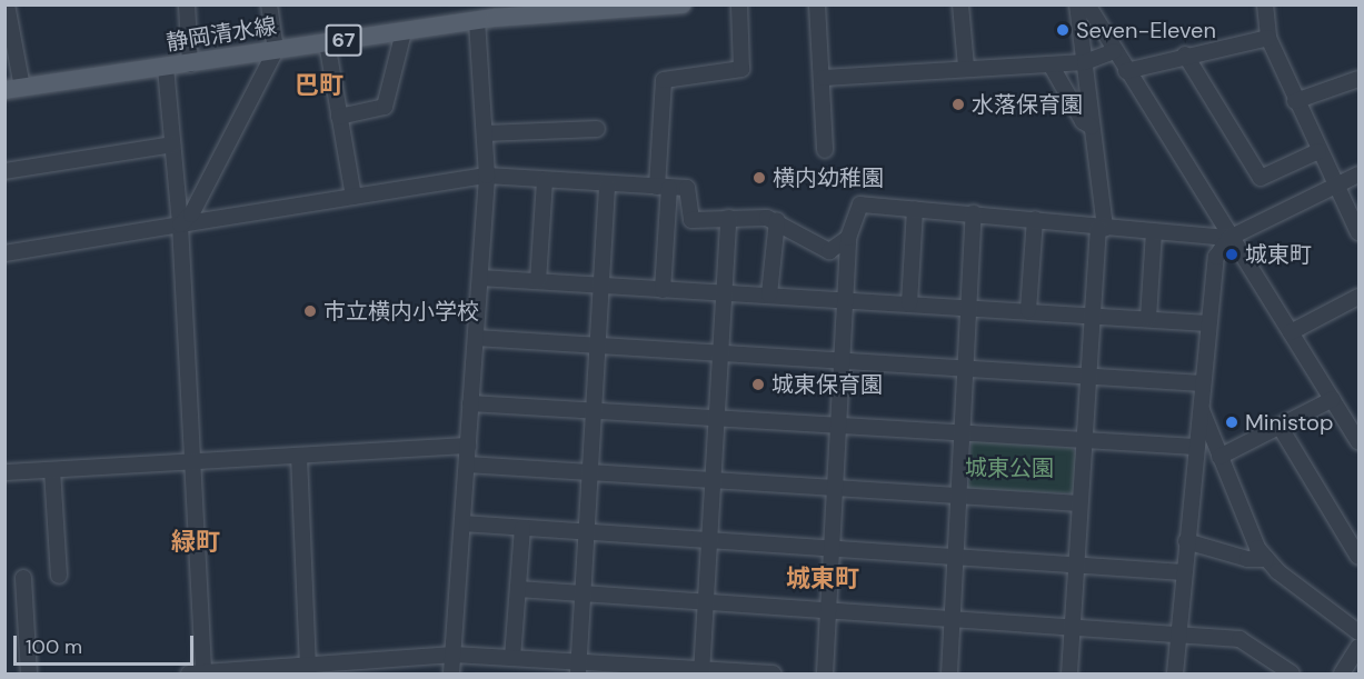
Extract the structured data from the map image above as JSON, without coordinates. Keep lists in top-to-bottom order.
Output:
{
  "streets": {
    "main road": ["静岡清水線", "67"]
  },
  "districts": ["巴町", "緑町", "城東町"],
  "parks": ["城東公園"],
  "places": [
    "Seven-Eleven",
    "水落保育園",
    "横内幼稚園",
    "城東町",
    "市立横内小学校",
    "城東保育園",
    "Ministop"
  ],
  "scale_bar": "100 m"
}
